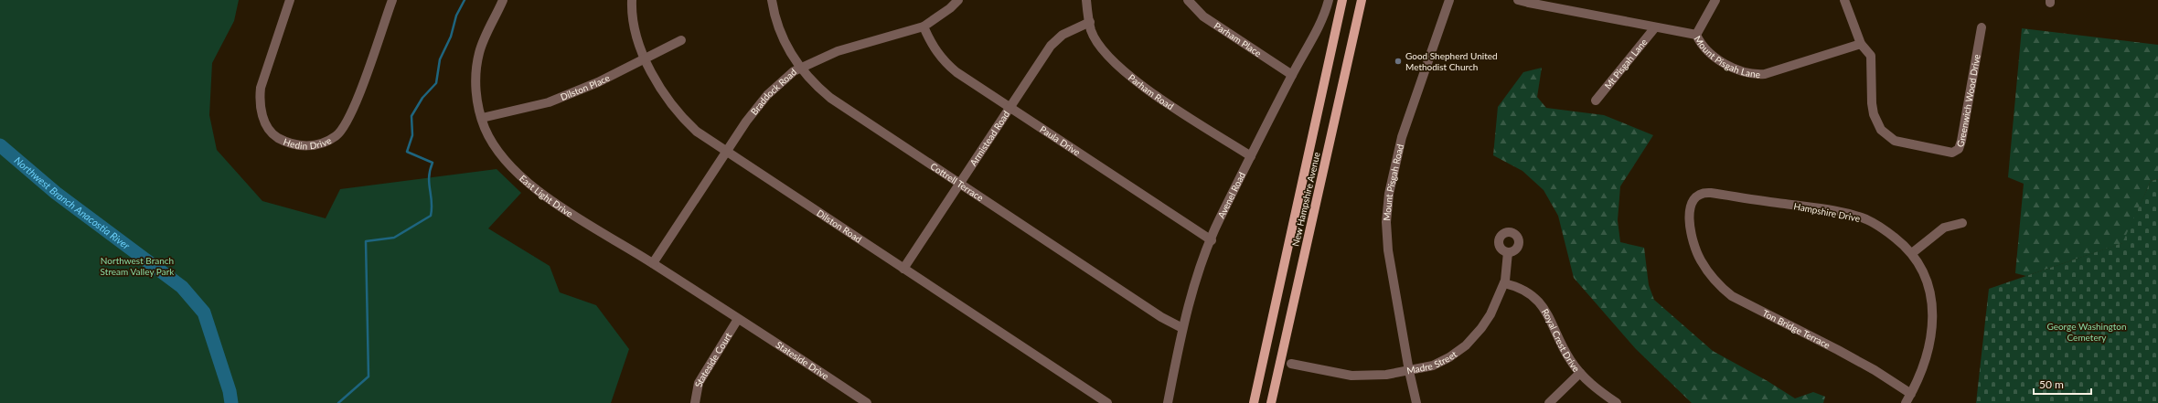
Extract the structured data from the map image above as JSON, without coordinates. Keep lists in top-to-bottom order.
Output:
{
  "streets": {
    "main road": ["New Hampshire Avenue"],
    "street": [
      "Parham Place",
      "Mount Pisgah Lane",
      "Mt Pisgah Lane",
      "Dilston Place",
      "Parham Road",
      "Braddock Road",
      "Greenwich Wood Drive",
      "Hedin Drive",
      "Armistead Road",
      "Paula Drive",
      "Cottrell Terrace",
      "Mount Pisgah Road",
      "East Light Drive",
      "Avenel Road",
      "Hampshire Drive",
      "Dilston Road",
      "Ton Bridge Terrace",
      "Royal Crest Drive",
      "Stateside Court",
      "Stateside Drive",
      "Madre Street"
    ]
  },
  "crossings": [
    ["Parham Place", "Avenel Road"],
    ["Mount Pisgah Lane", "Mt Pisgah Lane"],
    ["Mount Pisgah Lane", "Greenwich Wood Drive"],
    ["Dilston Place", "East Light Drive"],
    ["Dilston Place", "Dilston Road"],
    ["Parham Road", "Armistead Road"],
    ["Parham Road", "Avenel Road"],
    ["Braddock Road", "Paula Drive"],
    ["Braddock Road", "Cottrell Terrace"],
    ["Braddock Road", "East Light Drive"],
    ["Braddock Road", "Dilston Road"],
    ["Armistead Road", "Paula Drive"],
    ["Armistead Road", "Cottrell Terrace"],
    ["Armistead Road", "Dilston Road"],
    ["Paula Drive", "Avenel Road"],
    ["Cottrell Terrace", "Avenel Road"],
    ["Mount Pisgah Road", "Madre Street"],
    ["East Light Drive", "Stateside Court"],
    ["East Light Drive", "Stateside Drive"],
    ["Hampshire Drive", "Ton Bridge Terrace"],
    ["Royal Crest Drive", "Madre Street"],
    ["Stateside Court", "Stateside Drive"]
  ],
  "water": ["Northwest Branch Anacostia River"],
  "parks": ["Northwest Branch Stream Valley Park", "George Washington Cemetery"],
  "places": ["Good Shepherd United Methodist Church"],
  "scale_bar": "50 m"
}
